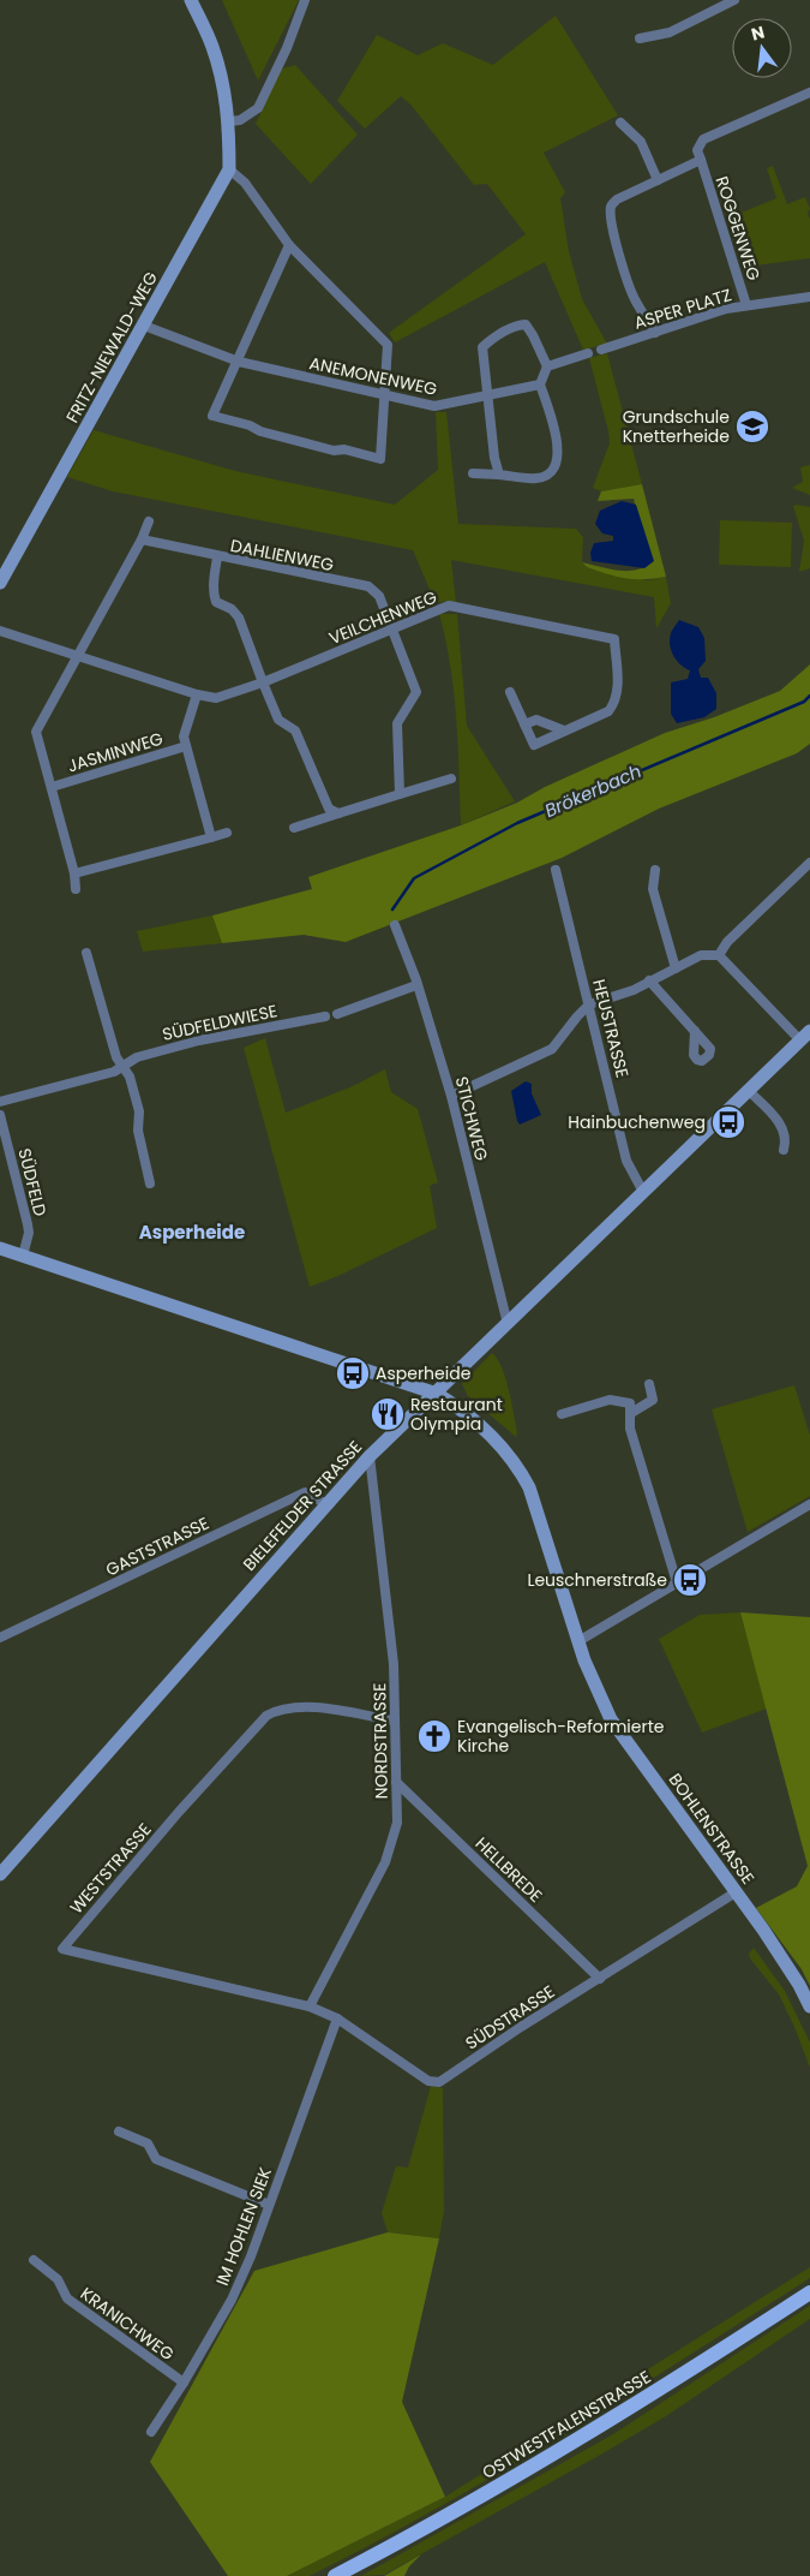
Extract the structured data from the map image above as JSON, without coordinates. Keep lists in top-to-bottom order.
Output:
{
  "streets": {
    "main road": ["OSTWESTFALENSTRASSE"],
    "street": [
      "ROGGENWEG",
      "ASPER PLATZ",
      "FRITZ-NIEWALD-WEG",
      "ANEMONENWEG",
      "DAHLIENWEG",
      "VEILCHENWEG",
      "JASMINWEG",
      "SÜDFELDWIESE",
      "HEUSTRASSE",
      "STICHWEG",
      "SÜDFELD",
      "BIELEFELDER STRASSE",
      "GASTSTRASSE",
      "NORDSTRASSE",
      "BOHLENSTRASSE",
      "WESTSTRASSE",
      "HELLBREDE",
      "SÜDSTRASSE",
      "IM HOHLEN SIEK",
      "KRANICHWEG"
    ]
  },
  "crossings": [
    ["ROGGENWEG", "ASPER PLATZ"],
    ["FRITZ-NIEWALD-WEG", "ANEMONENWEG"],
    ["DAHLIENWEG", "VEILCHENWEG"],
    ["HEUSTRASSE", "BIELEFELDER STRASSE"],
    ["STICHWEG", "BIELEFELDER STRASSE"],
    ["BIELEFELDER STRASSE", "GASTSTRASSE"],
    ["BIELEFELDER STRASSE", "NORDSTRASSE"],
    ["BIELEFELDER STRASSE", "BOHLENSTRASSE"],
    ["NORDSTRASSE", "WESTSTRASSE"],
    ["NORDSTRASSE", "HELLBREDE"],
    ["NORDSTRASSE", "SÜDSTRASSE"],
    ["BOHLENSTRASSE", "SÜDSTRASSE"],
    ["WESTSTRASSE", "SÜDSTRASSE"],
    ["HELLBREDE", "SÜDSTRASSE"],
    ["SÜDSTRASSE", "IM HOHLEN SIEK"],
    ["IM HOHLEN SIEK", "KRANICHWEG"]
  ],
  "districts": ["Asperheide"],
  "water": ["Brökerbach"],
  "places": {
    "school or university": ["Grundschule Knetterheide"],
    "bus stop": ["Hainbuchenweg", "Asperheide", "Leuschnerstraße"],
    "restaurant": ["Restaurant Olympia"],
    "church": ["Evangelisch-Reformierte Kirche"]
  },
  "north": "top"
}
